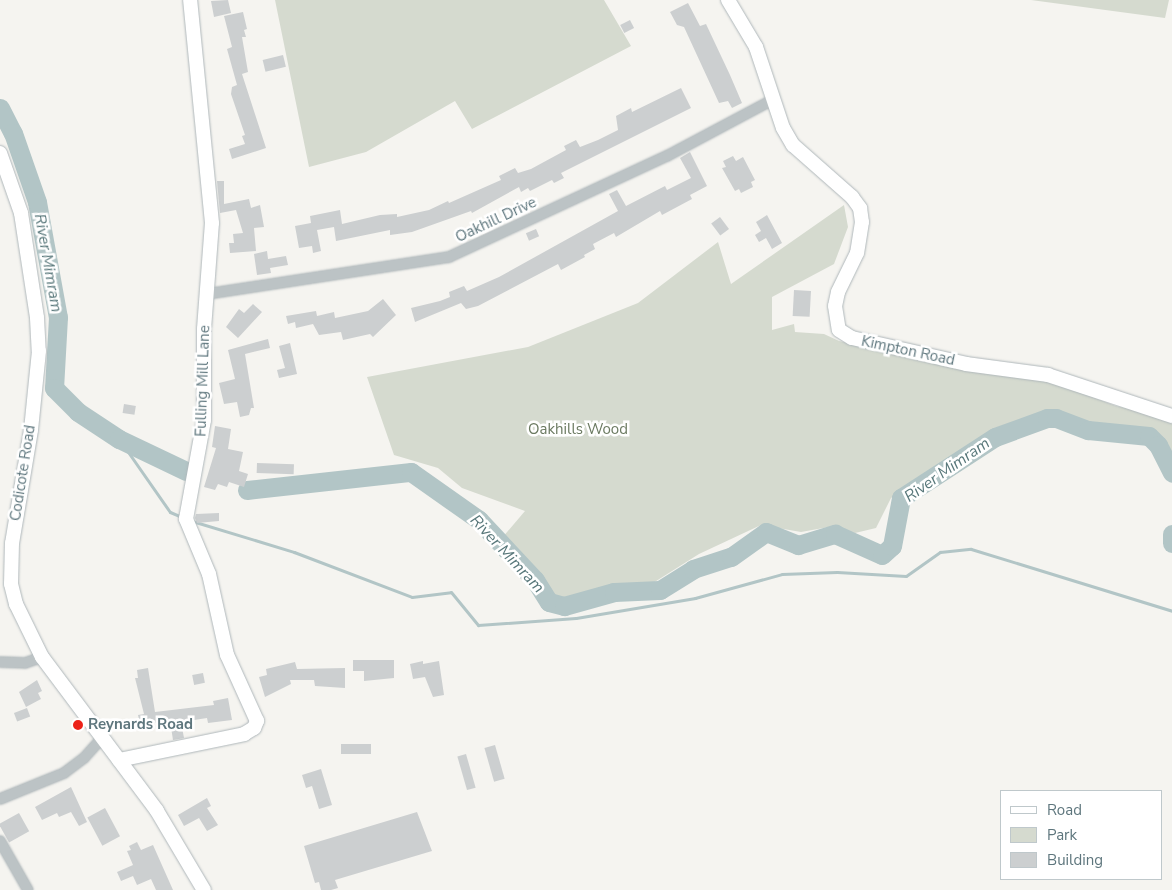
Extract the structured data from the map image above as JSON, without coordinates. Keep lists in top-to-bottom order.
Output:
{
  "streets": {
    "street": [
      "Oakhill Drive",
      "Kimpton Road",
      "Fulling Mill Lane",
      "Codicote Road"
    ]
  },
  "crossings": [
    ["Oakhill Drive", "Kimpton Road"],
    ["Oakhill Drive", "Fulling Mill Lane"],
    ["Fulling Mill Lane", "Codicote Road"]
  ],
  "water": ["River Mimram"],
  "parks": ["Oakhills Wood"],
  "places": ["Reynards Road"],
  "legend": ["Road", "Park", "Building"]
}
